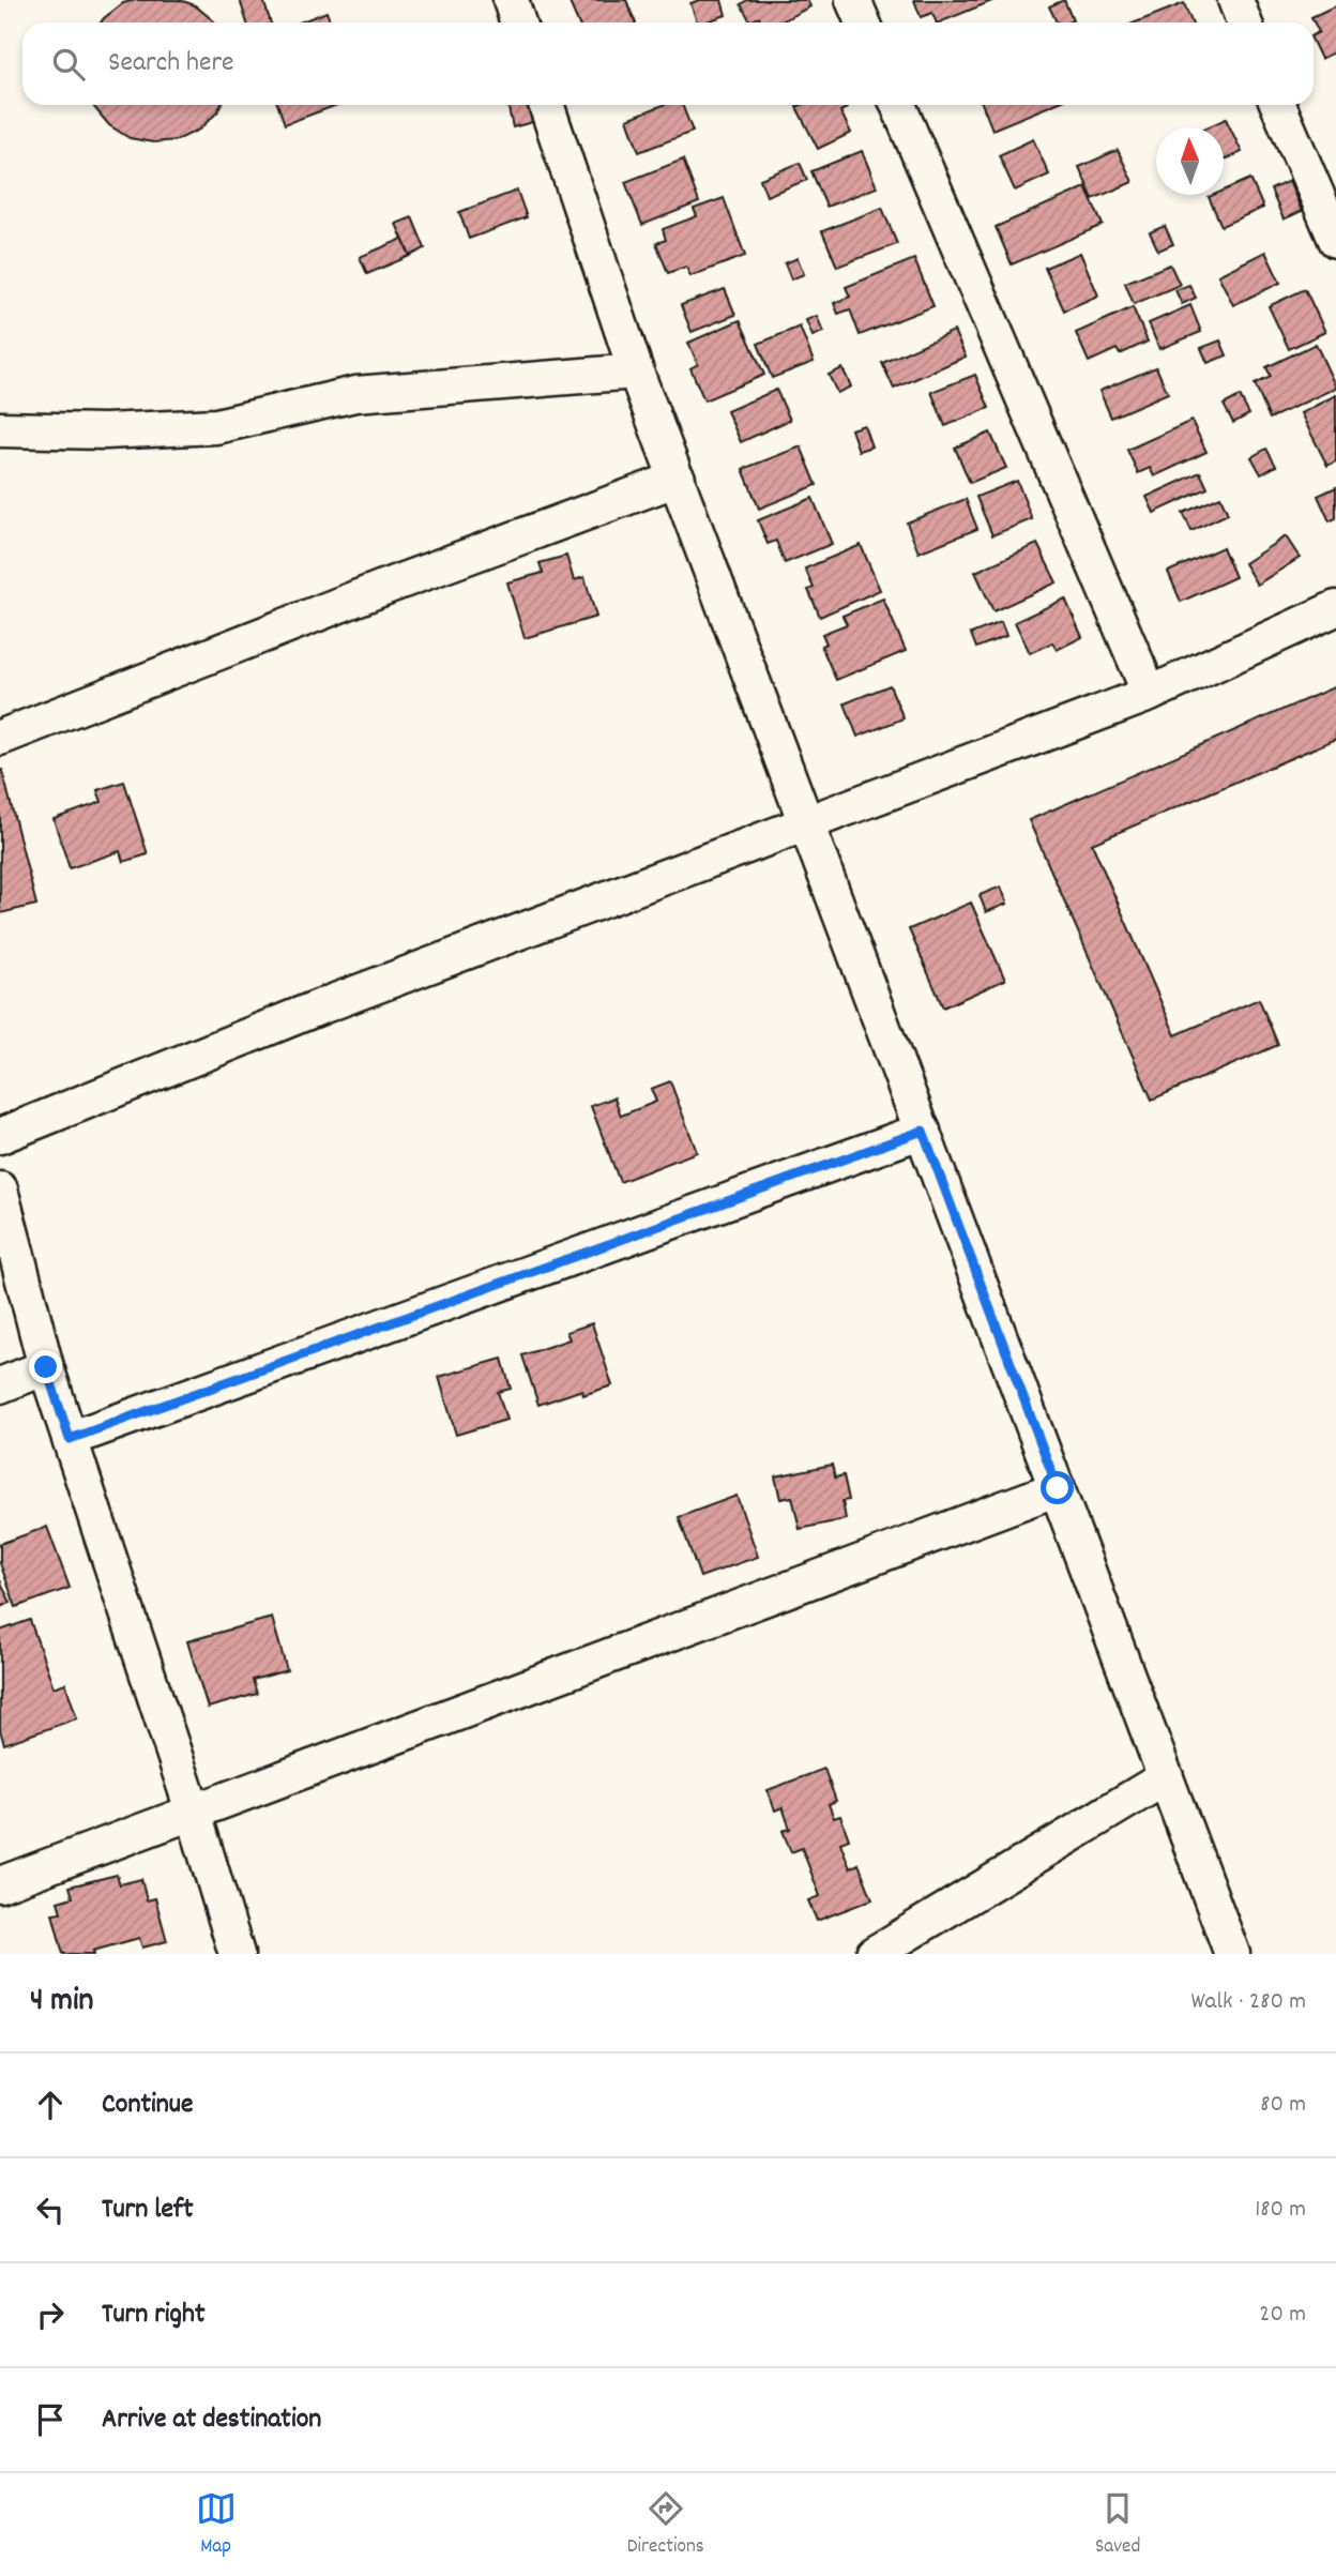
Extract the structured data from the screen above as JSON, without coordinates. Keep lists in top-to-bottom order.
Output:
{
  "north": "top",
  "page": {
    "search": "Search here",
    "heading": ["4 min", "Walk · 280 m"],
    "list": [
      ["Continue", "80 m"],
      ["Turn left", "180 m"],
      ["Turn right", "20 m"],
      "Arrive at destination"
    ],
    "nav": ["Map", "Directions", "Saved"]
  }
}
